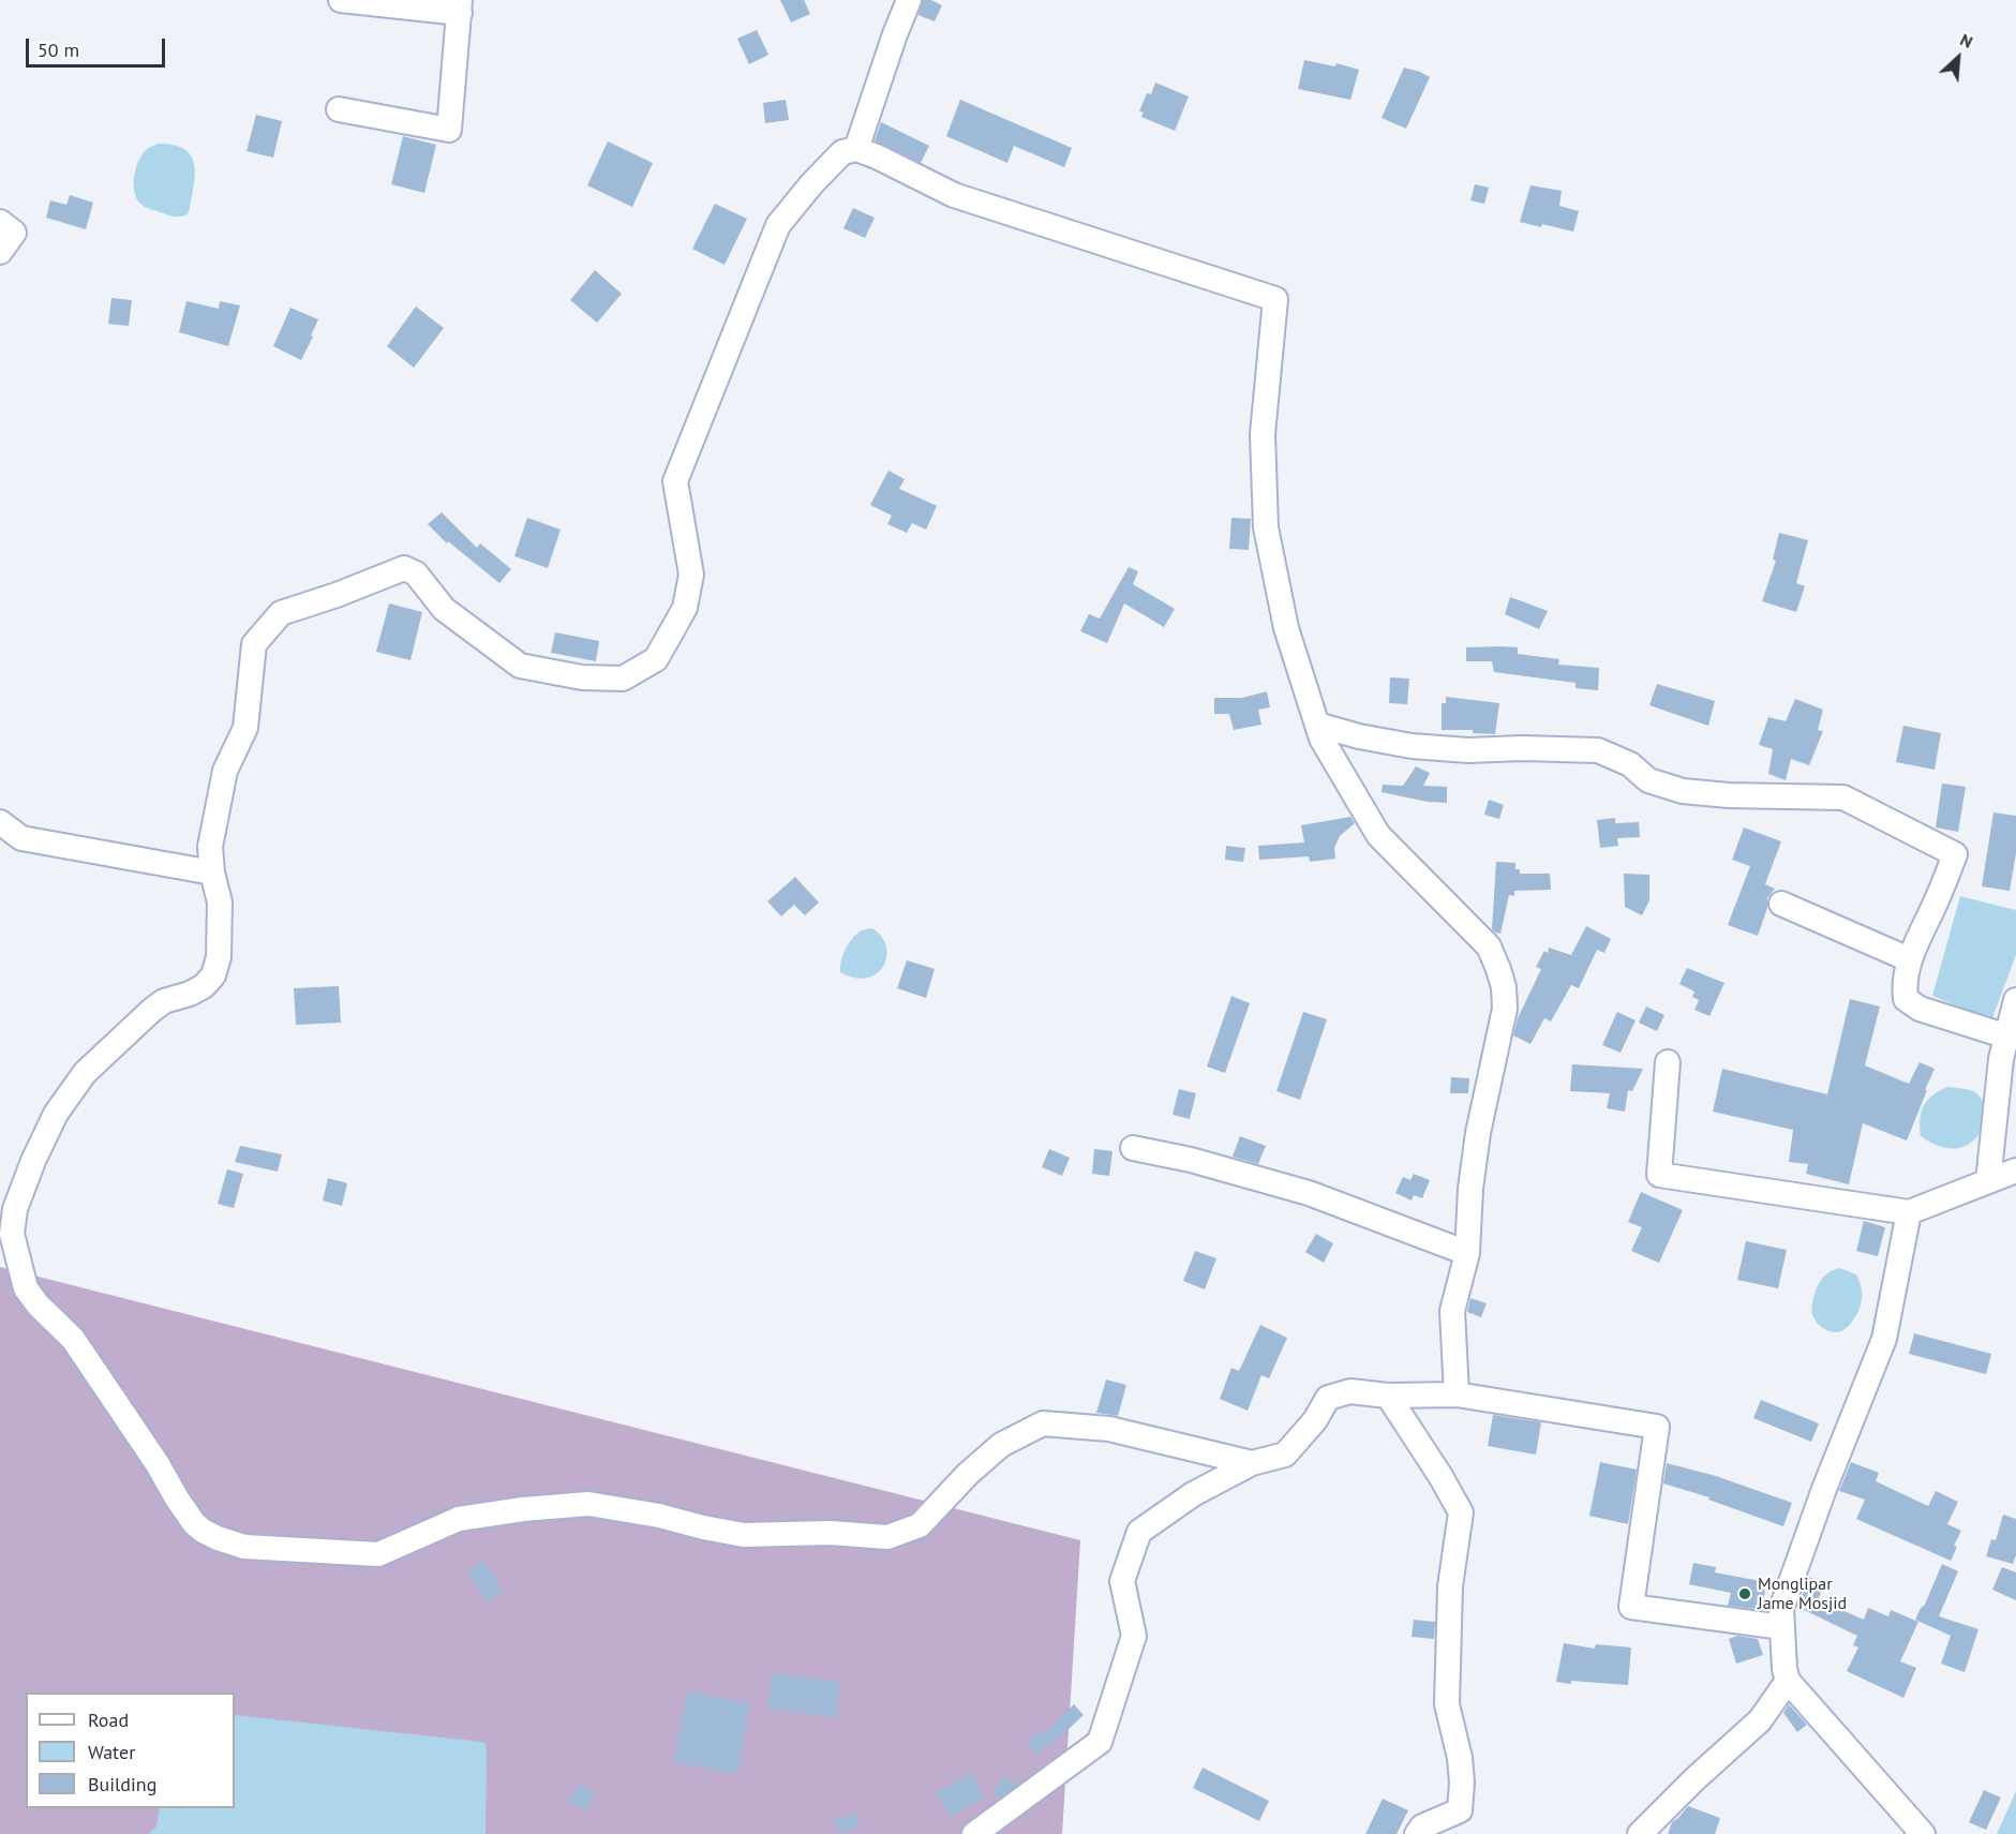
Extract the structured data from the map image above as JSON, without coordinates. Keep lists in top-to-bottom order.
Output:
{
  "places": ["Monglipar Jame Mosjid"],
  "legend": ["Road", "Water", "Building"],
  "scale_bar": "50 m",
  "north": "top right"
}
